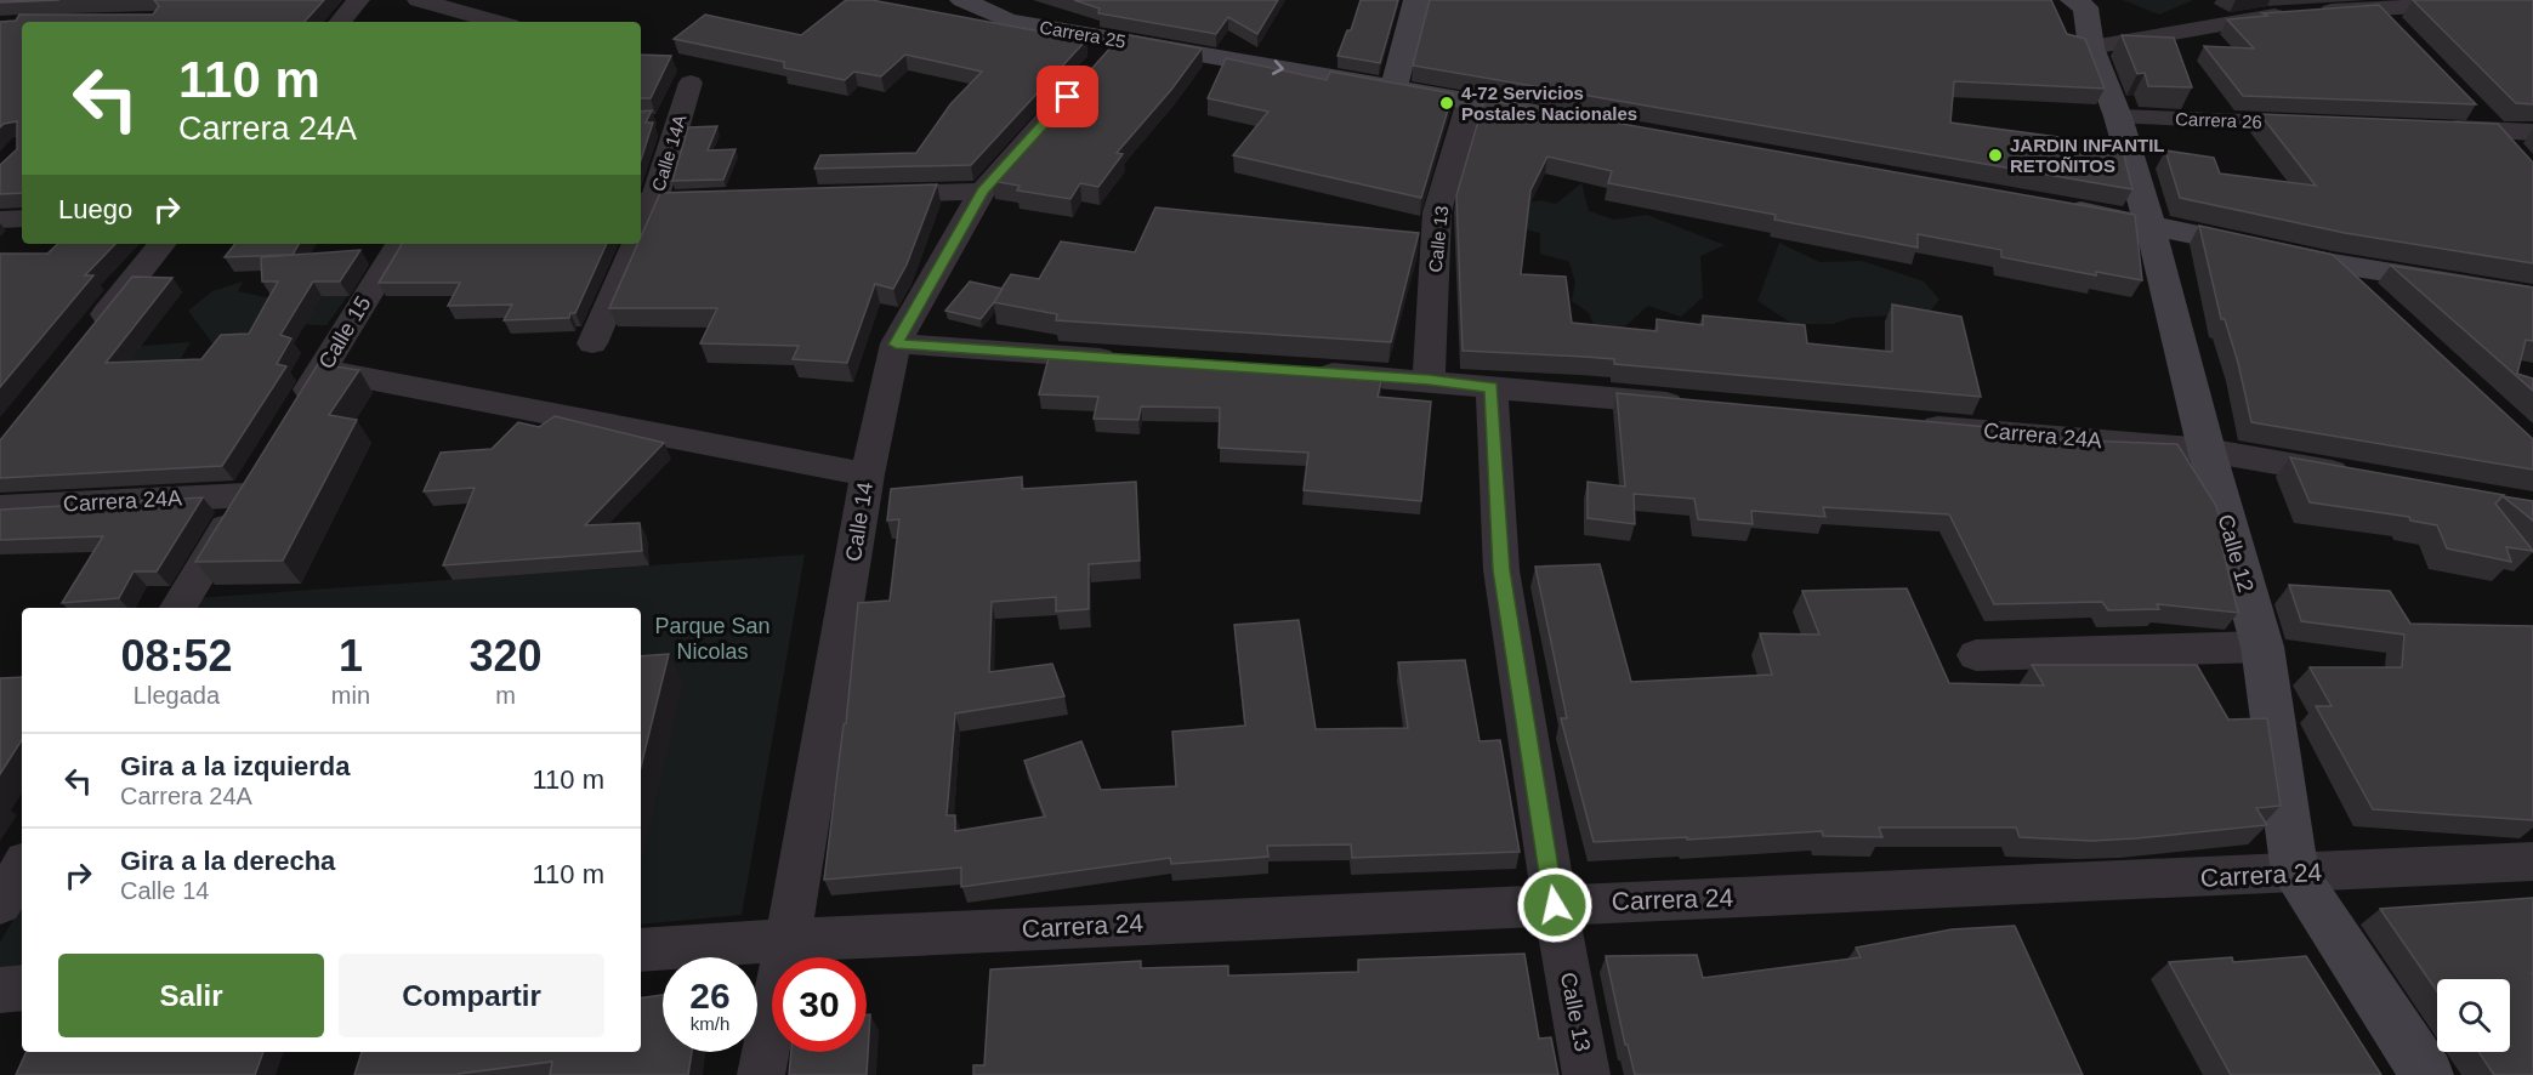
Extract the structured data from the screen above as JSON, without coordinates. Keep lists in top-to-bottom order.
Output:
{
  "streets": {
    "street": [
      "Carrera 25",
      "Carrera 26",
      "Calle 14A",
      "Calle 13",
      "Calle 15",
      "Carrera 24A",
      "Calle 14",
      "Calle 12",
      "Carrera 24"
    ]
  },
  "crossings": [
    ["Carrera 25", "Calle 13"],
    ["Carrera 25", "Calle 14"],
    ["Carrera 26", "Calle 12"],
    ["Calle 13", "Carrera 24"],
    ["Carrera 24A", "Calle 12"],
    ["Calle 14", "Carrera 24"],
    ["Calle 12", "Carrera 24"]
  ],
  "parks": ["Parque San Nicolas"],
  "places": ["4-72 Servicios Postales Nacionales", "JARDIN INFANTIL RETOÑITOS"],
  "page": {
    "turn": ["110 m", "Carrera 24A"],
    "then": "Luego",
    "eta": [
      "08:52",
      "Llegada",
      "1",
      "min",
      "320",
      "m"
    ],
    "list": [
      {
        "name": "Gira a la izquierda",
        "note": "Carrera 24A",
        "value": "110 m"
      },
      {
        "name": "Gira a la derecha",
        "note": "Calle 14",
        "value": "110 m"
      }
    ],
    "buttons": ["Salir", "Compartir"],
    "speed": "26 km/h",
    "limit": "30"
  }
}
